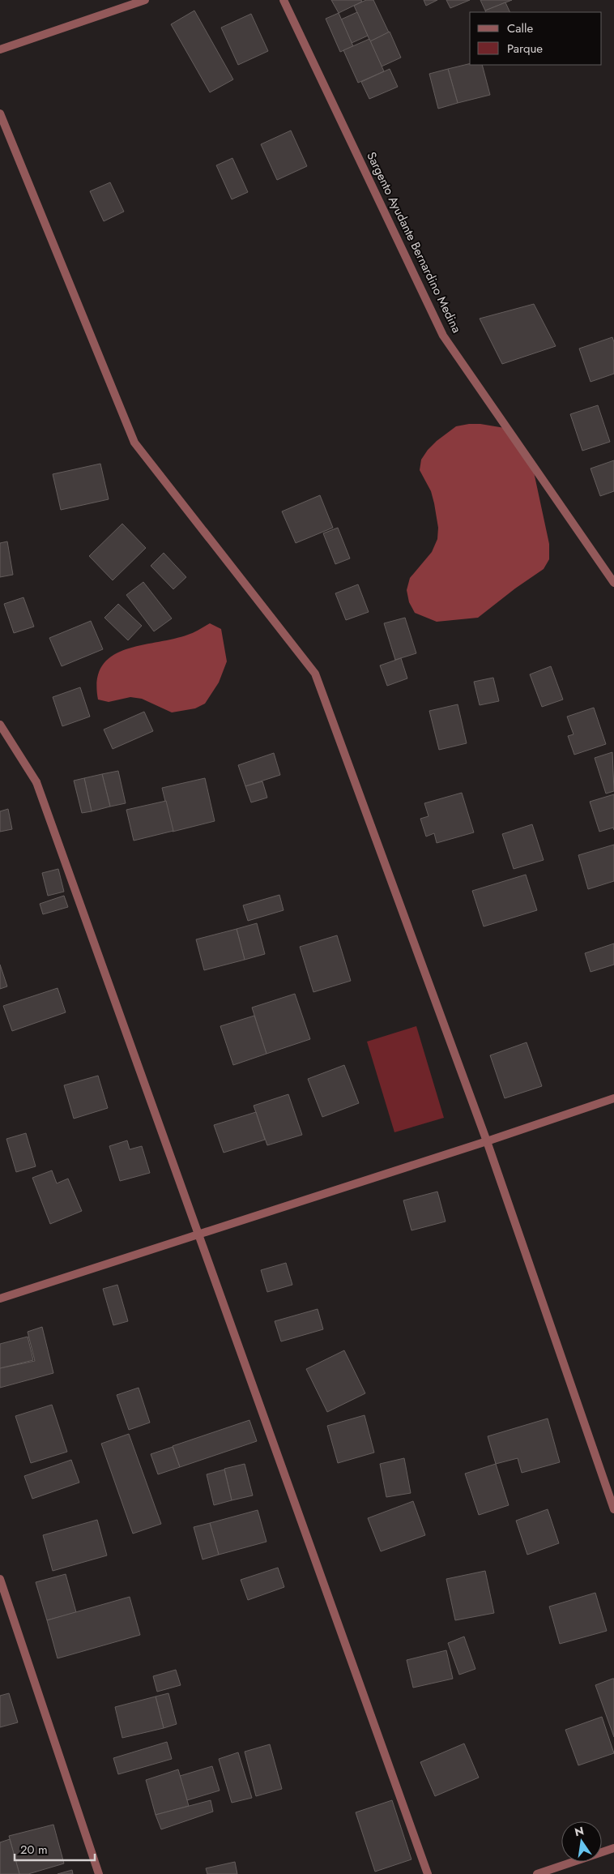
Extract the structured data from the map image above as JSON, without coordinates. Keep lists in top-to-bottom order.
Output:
{
  "streets": {
    "street": ["Sargento Ayudante Bernardino Medina"]
  },
  "legend": ["Calle", "Parque"],
  "scale_bar": "20 m",
  "north": "top"
}
